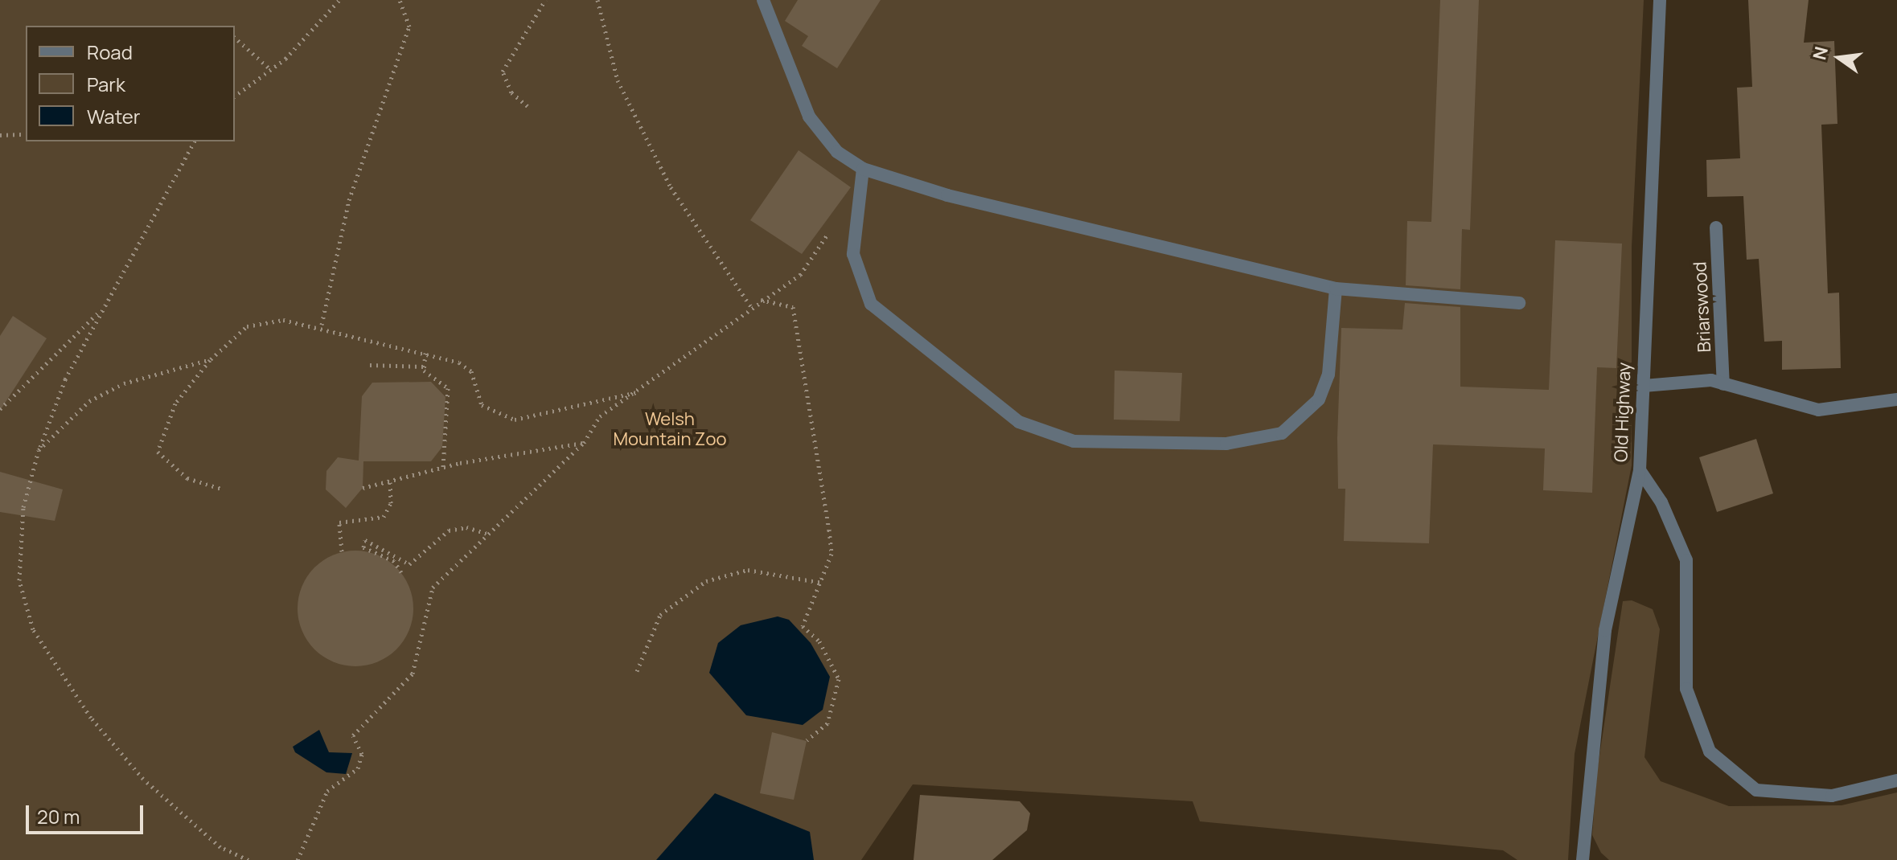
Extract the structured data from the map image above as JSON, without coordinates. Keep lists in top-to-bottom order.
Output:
{
  "streets": {
    "street": ["Briarswood", "Old Highway"]
  },
  "crossings": [
    ["Briarswood", "Old Highway"]
  ],
  "parks": ["Welsh Mountain Zoo"],
  "legend": ["Road", "Park", "Water"],
  "scale_bar": "20 m",
  "north": "left"
}
